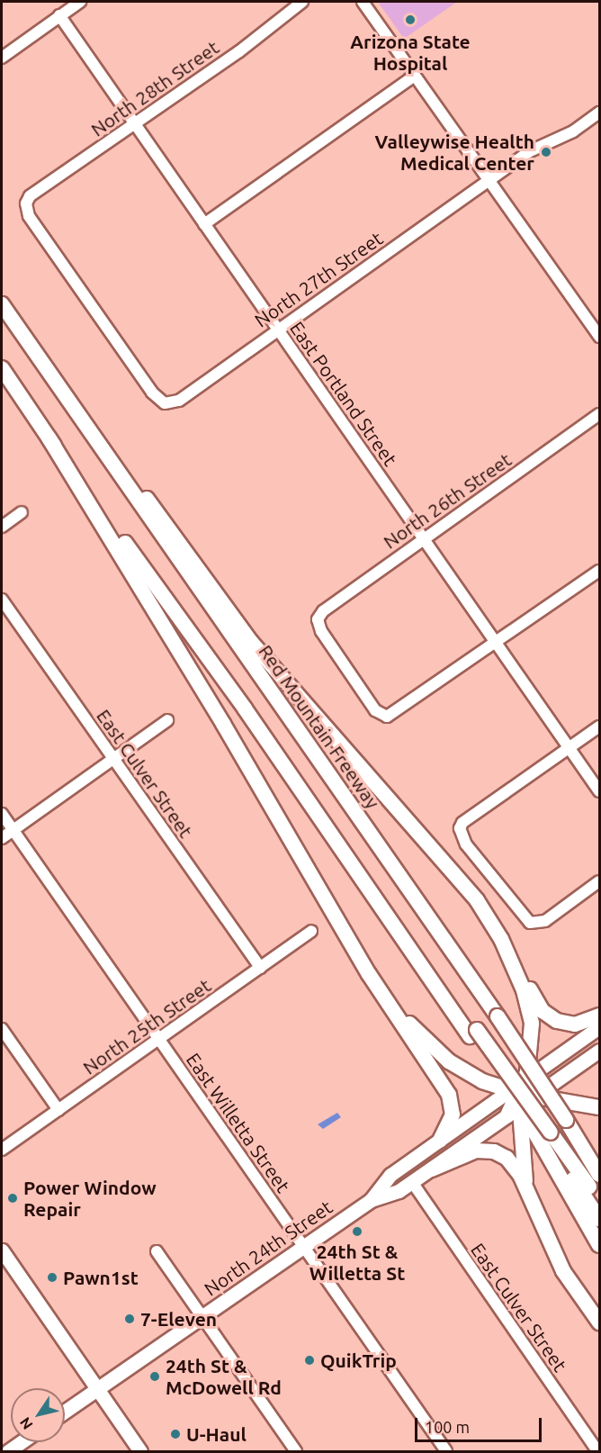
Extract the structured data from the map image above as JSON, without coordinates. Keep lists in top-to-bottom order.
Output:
{
  "streets": {
    "highway": ["Red Mountain Freeway"],
    "main road": ["North 24th Street"],
    "street": [
      "North 28th Street",
      "North 27th Street",
      "East Portland Street",
      "North 26th Street",
      "East Culver Street",
      "North 25th Street",
      "East Willetta Street"
    ]
  },
  "crossings": [
    ["North 28th Street", "North 27th Street"],
    ["North 28th Street", "East Portland Street"],
    ["North 27th Street", "East Portland Street"],
    ["East Portland Street", "North 26th Street"],
    ["East Culver Street", "North 25th Street"],
    ["East Culver Street", "North 24th Street"],
    ["North 25th Street", "East Willetta Street"],
    ["East Willetta Street", "North 24th Street"]
  ],
  "places": [
    "Arizona State Hospital",
    "Valleywise Health Medical Center",
    "Power Window Repair",
    "24th St & Willetta St",
    "Pawn1st",
    "7-Eleven",
    "QuikTrip",
    "24th St & McDowell Rd",
    "U-Haul"
  ],
  "scale_bar": "100 m",
  "north": "bottom left"
}
